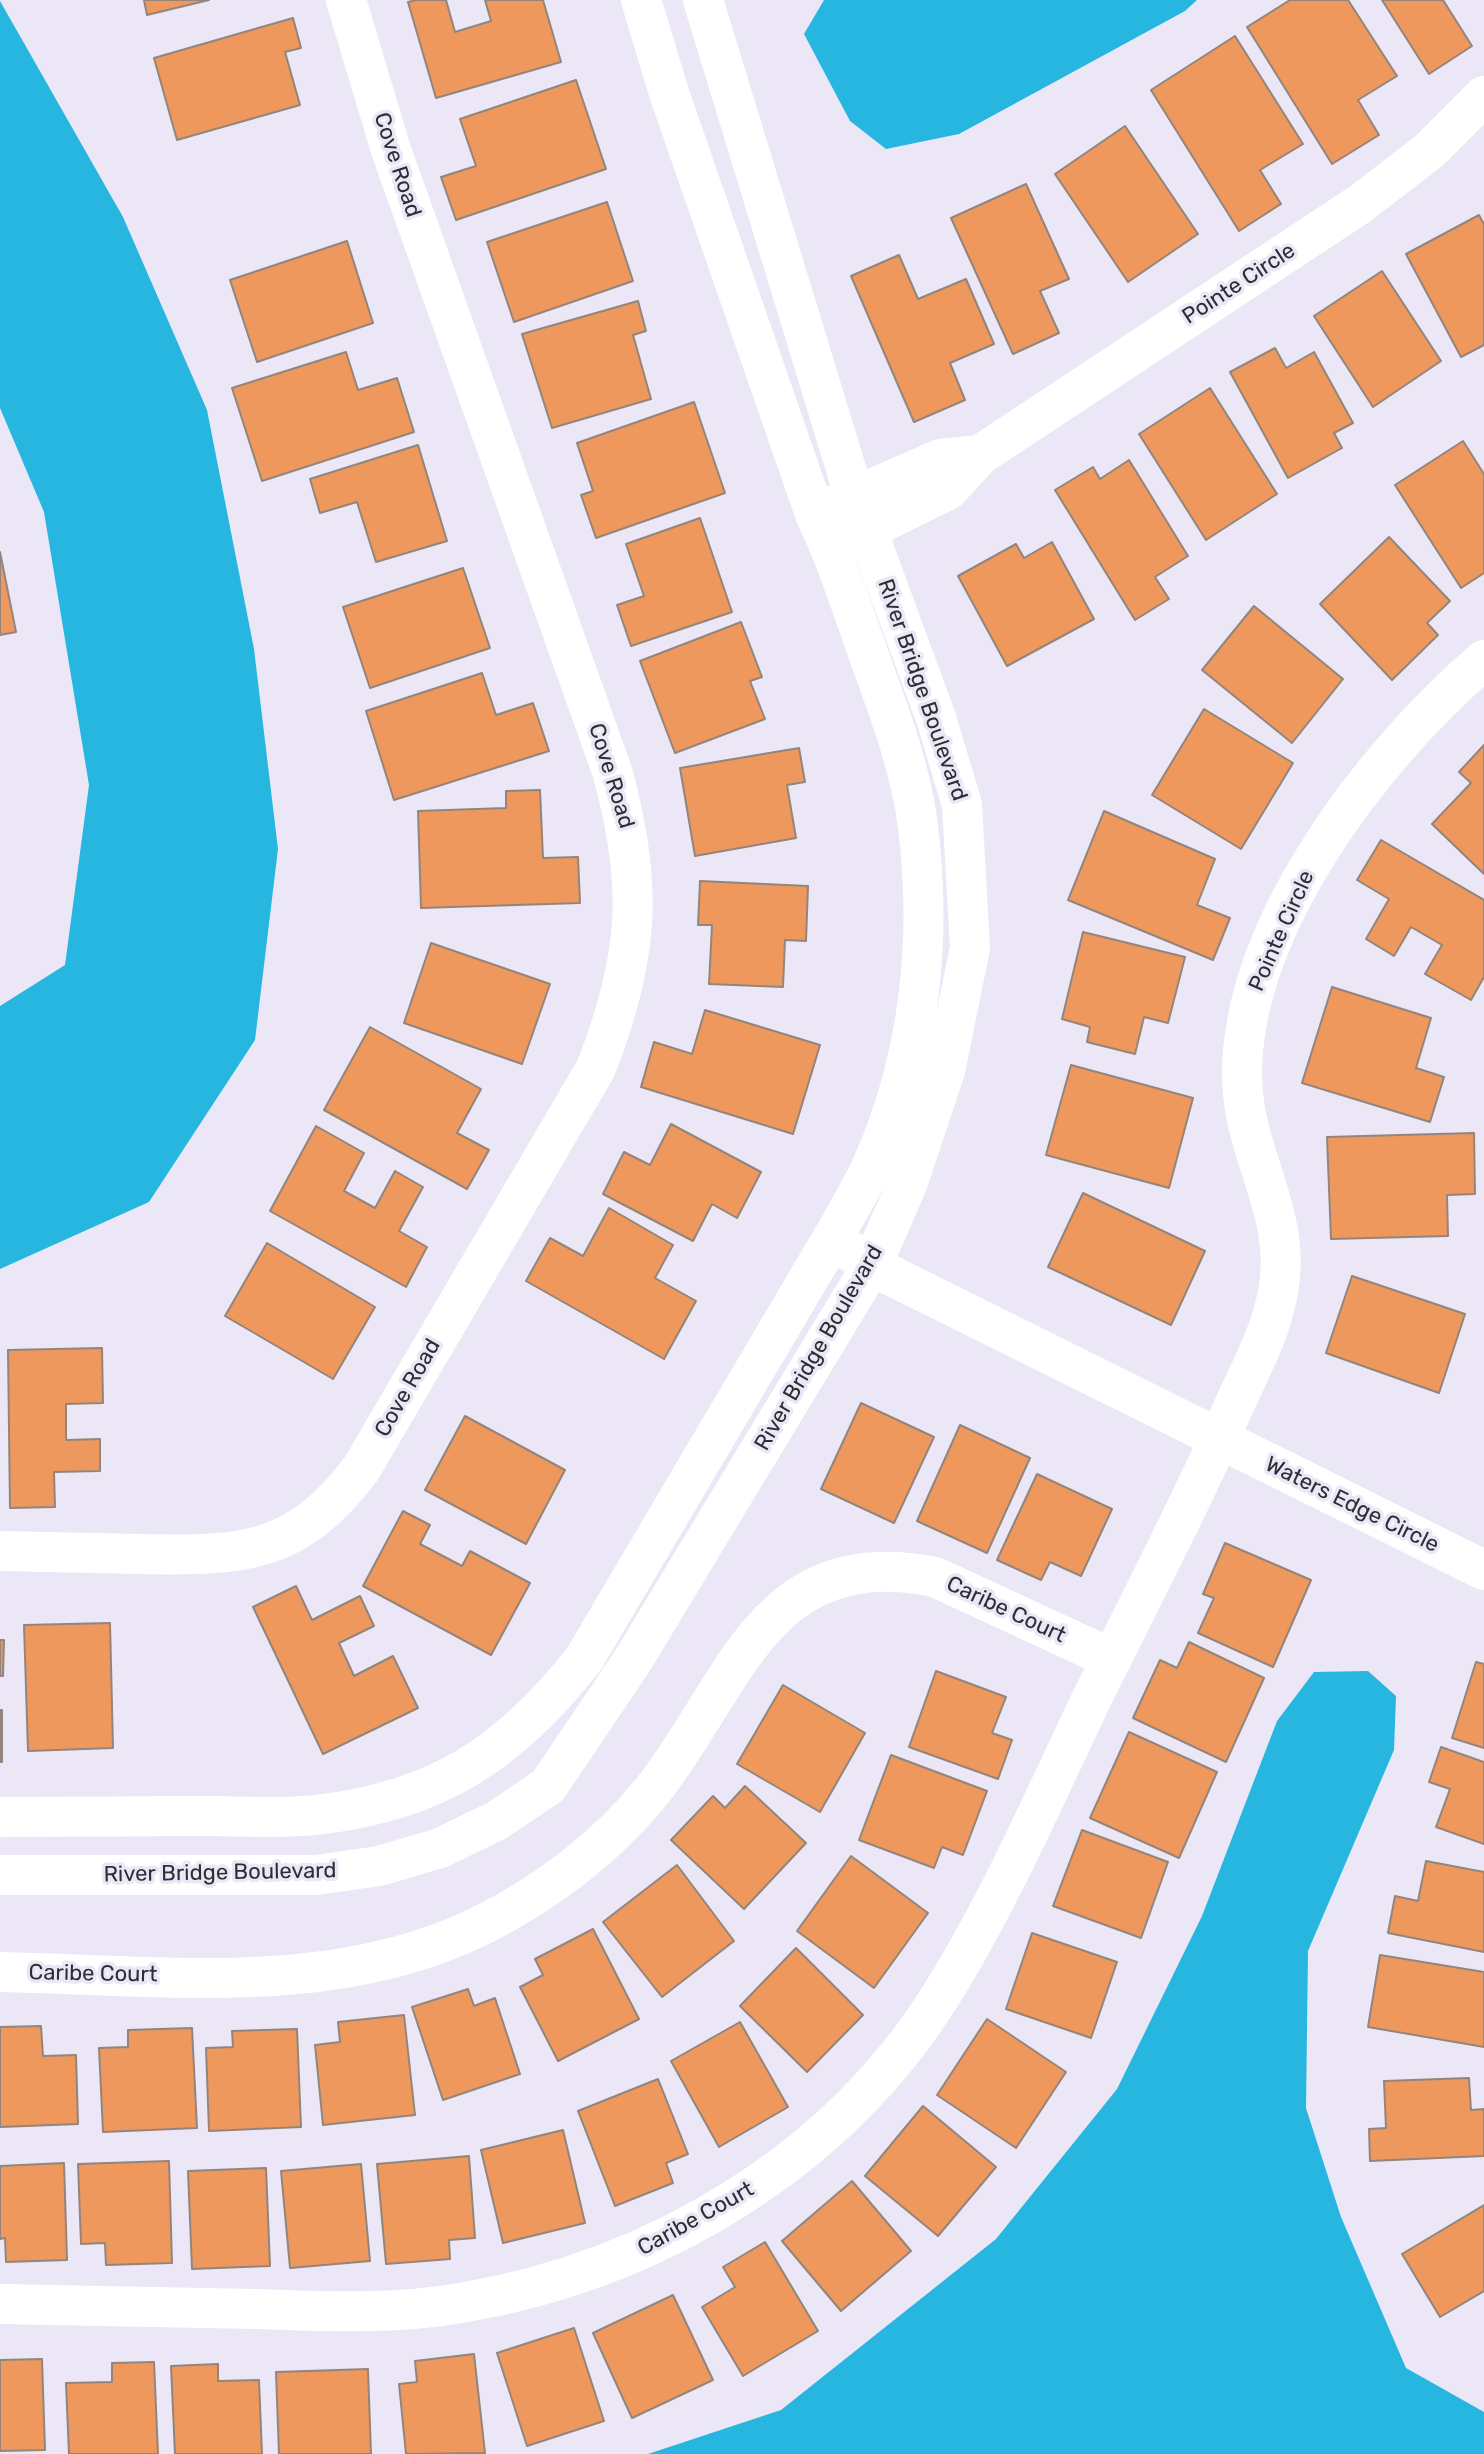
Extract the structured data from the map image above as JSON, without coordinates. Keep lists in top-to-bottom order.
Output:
{
  "streets": {
    "street": [
      "Cove Road",
      "Pointe Circle",
      "River Bridge Boulevard",
      "Waters Edge Circle",
      "Caribe Court"
    ]
  },
  "crossings": [
    ["Pointe Circle", "River Bridge Boulevard"],
    ["Pointe Circle", "Waters Edge Circle"],
    ["Pointe Circle", "Caribe Court"],
    ["Waters Edge Circle", "Caribe Court"]
  ]
}
